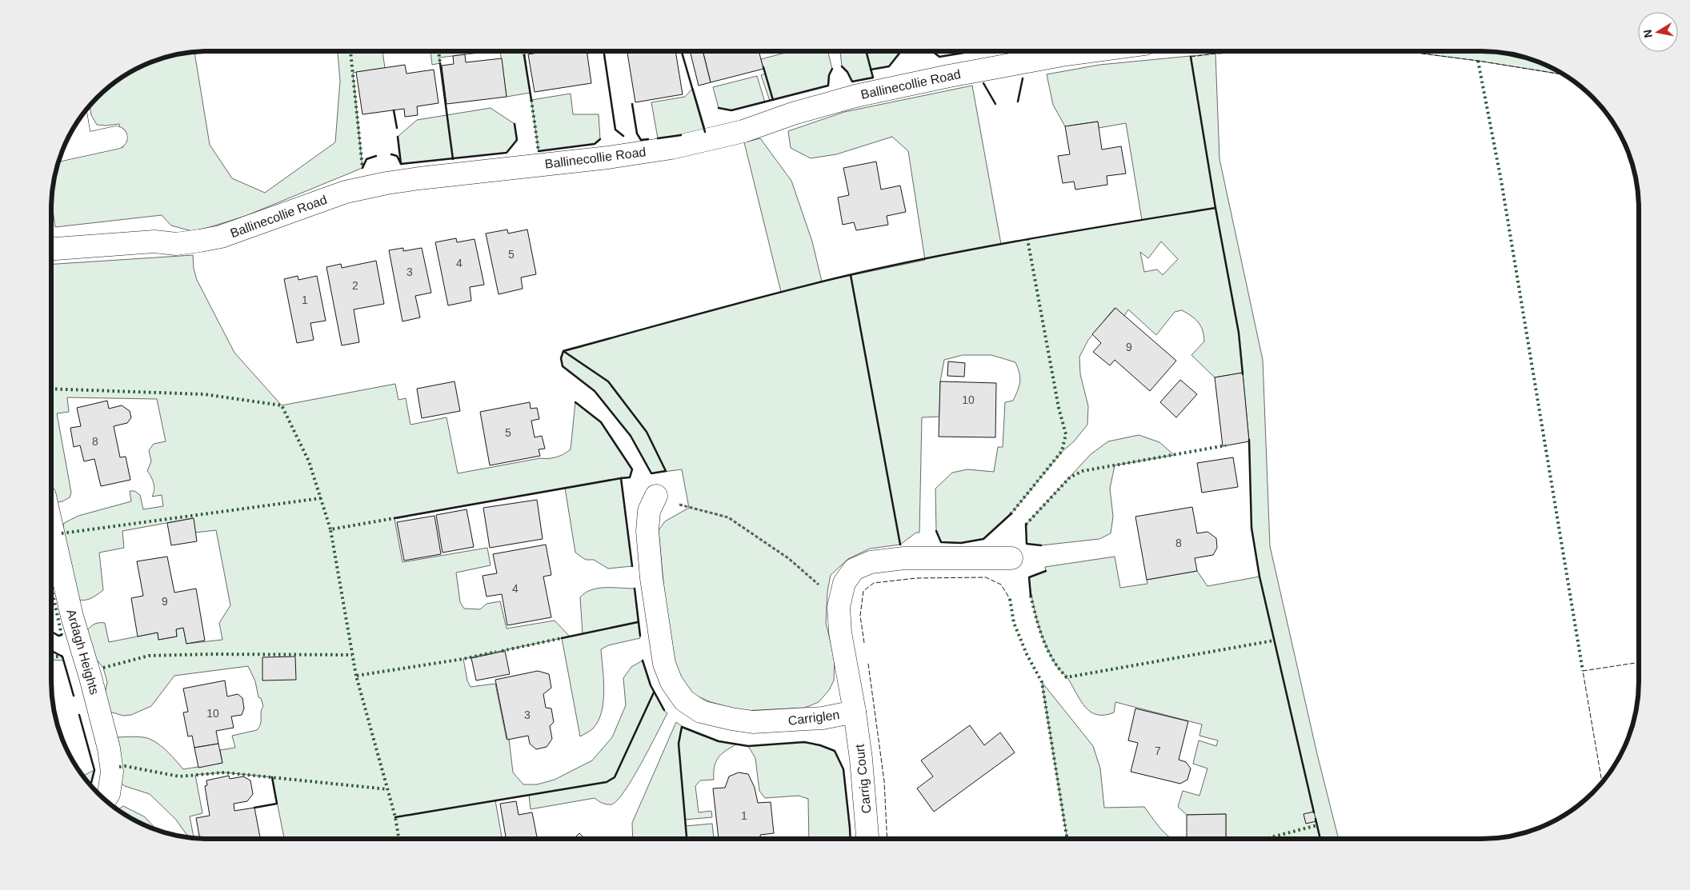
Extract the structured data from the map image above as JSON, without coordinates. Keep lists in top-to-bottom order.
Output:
{
  "streets": {
    "street": [
      "Ballinecollie Road",
      "Ardagh Heights",
      "Carriglen",
      "Carrig Court"
    ]
  },
  "crossings": [
    ["Carriglen", "Carrig Court"]
  ],
  "house_numbers": [
    "5",
    "4",
    "3",
    "2",
    "1",
    "9",
    "10",
    "5",
    "8",
    "8",
    "4",
    "9",
    "10",
    "3",
    "7",
    "1"
  ],
  "north": "left"
}
